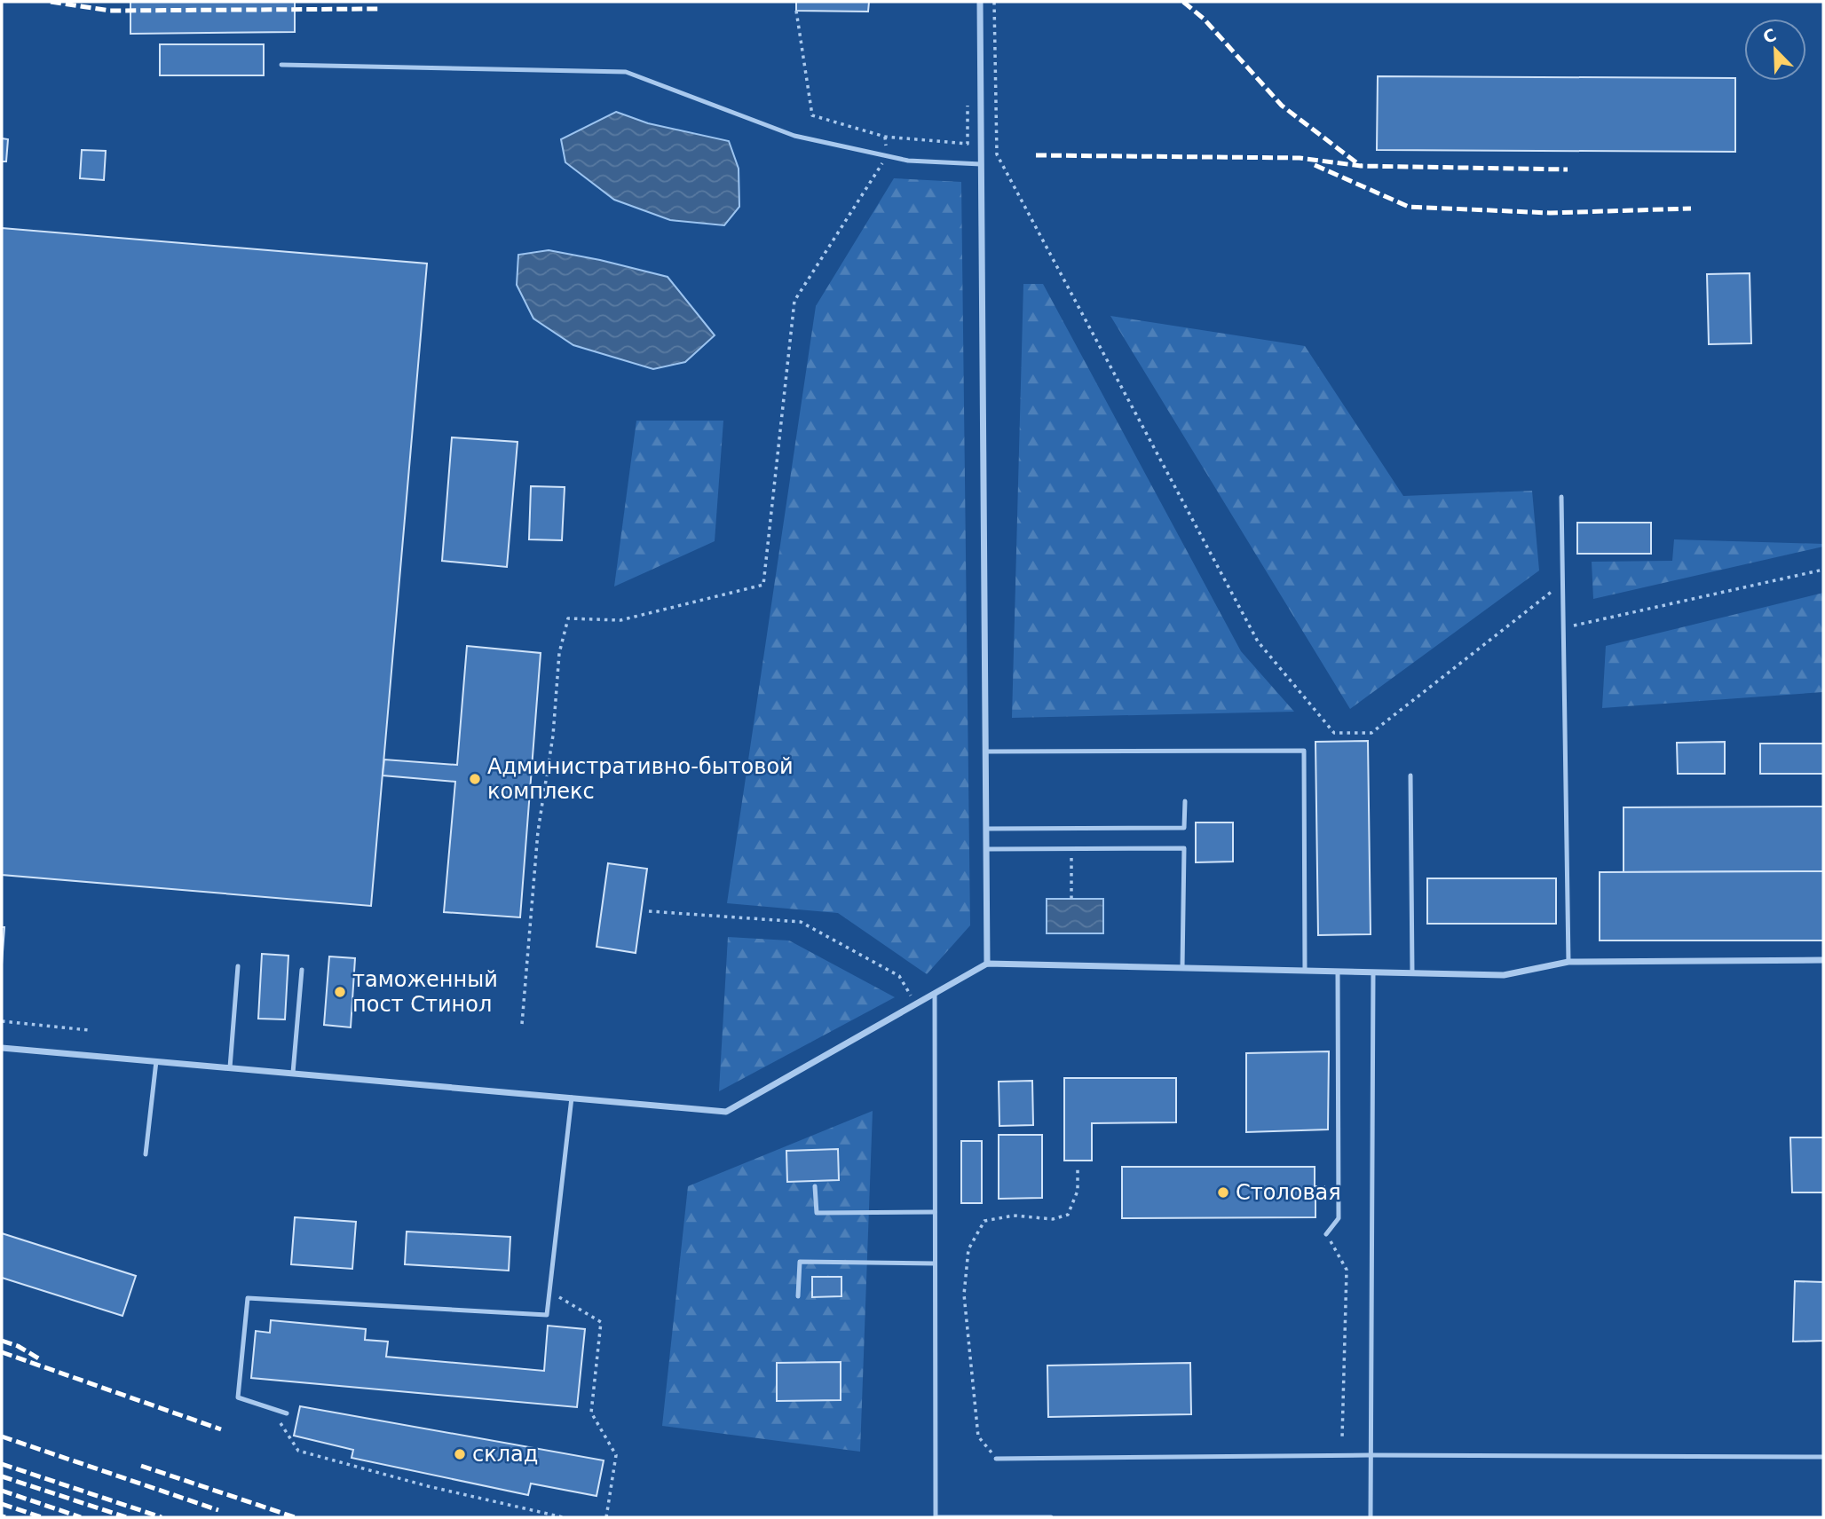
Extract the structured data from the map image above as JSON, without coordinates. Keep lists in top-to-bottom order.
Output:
{
  "places": [
    "Административно-бытовой комплекс",
    "таможенный пост Стинол",
    "Столовая",
    "склад"
  ],
  "north": "top left"
}
